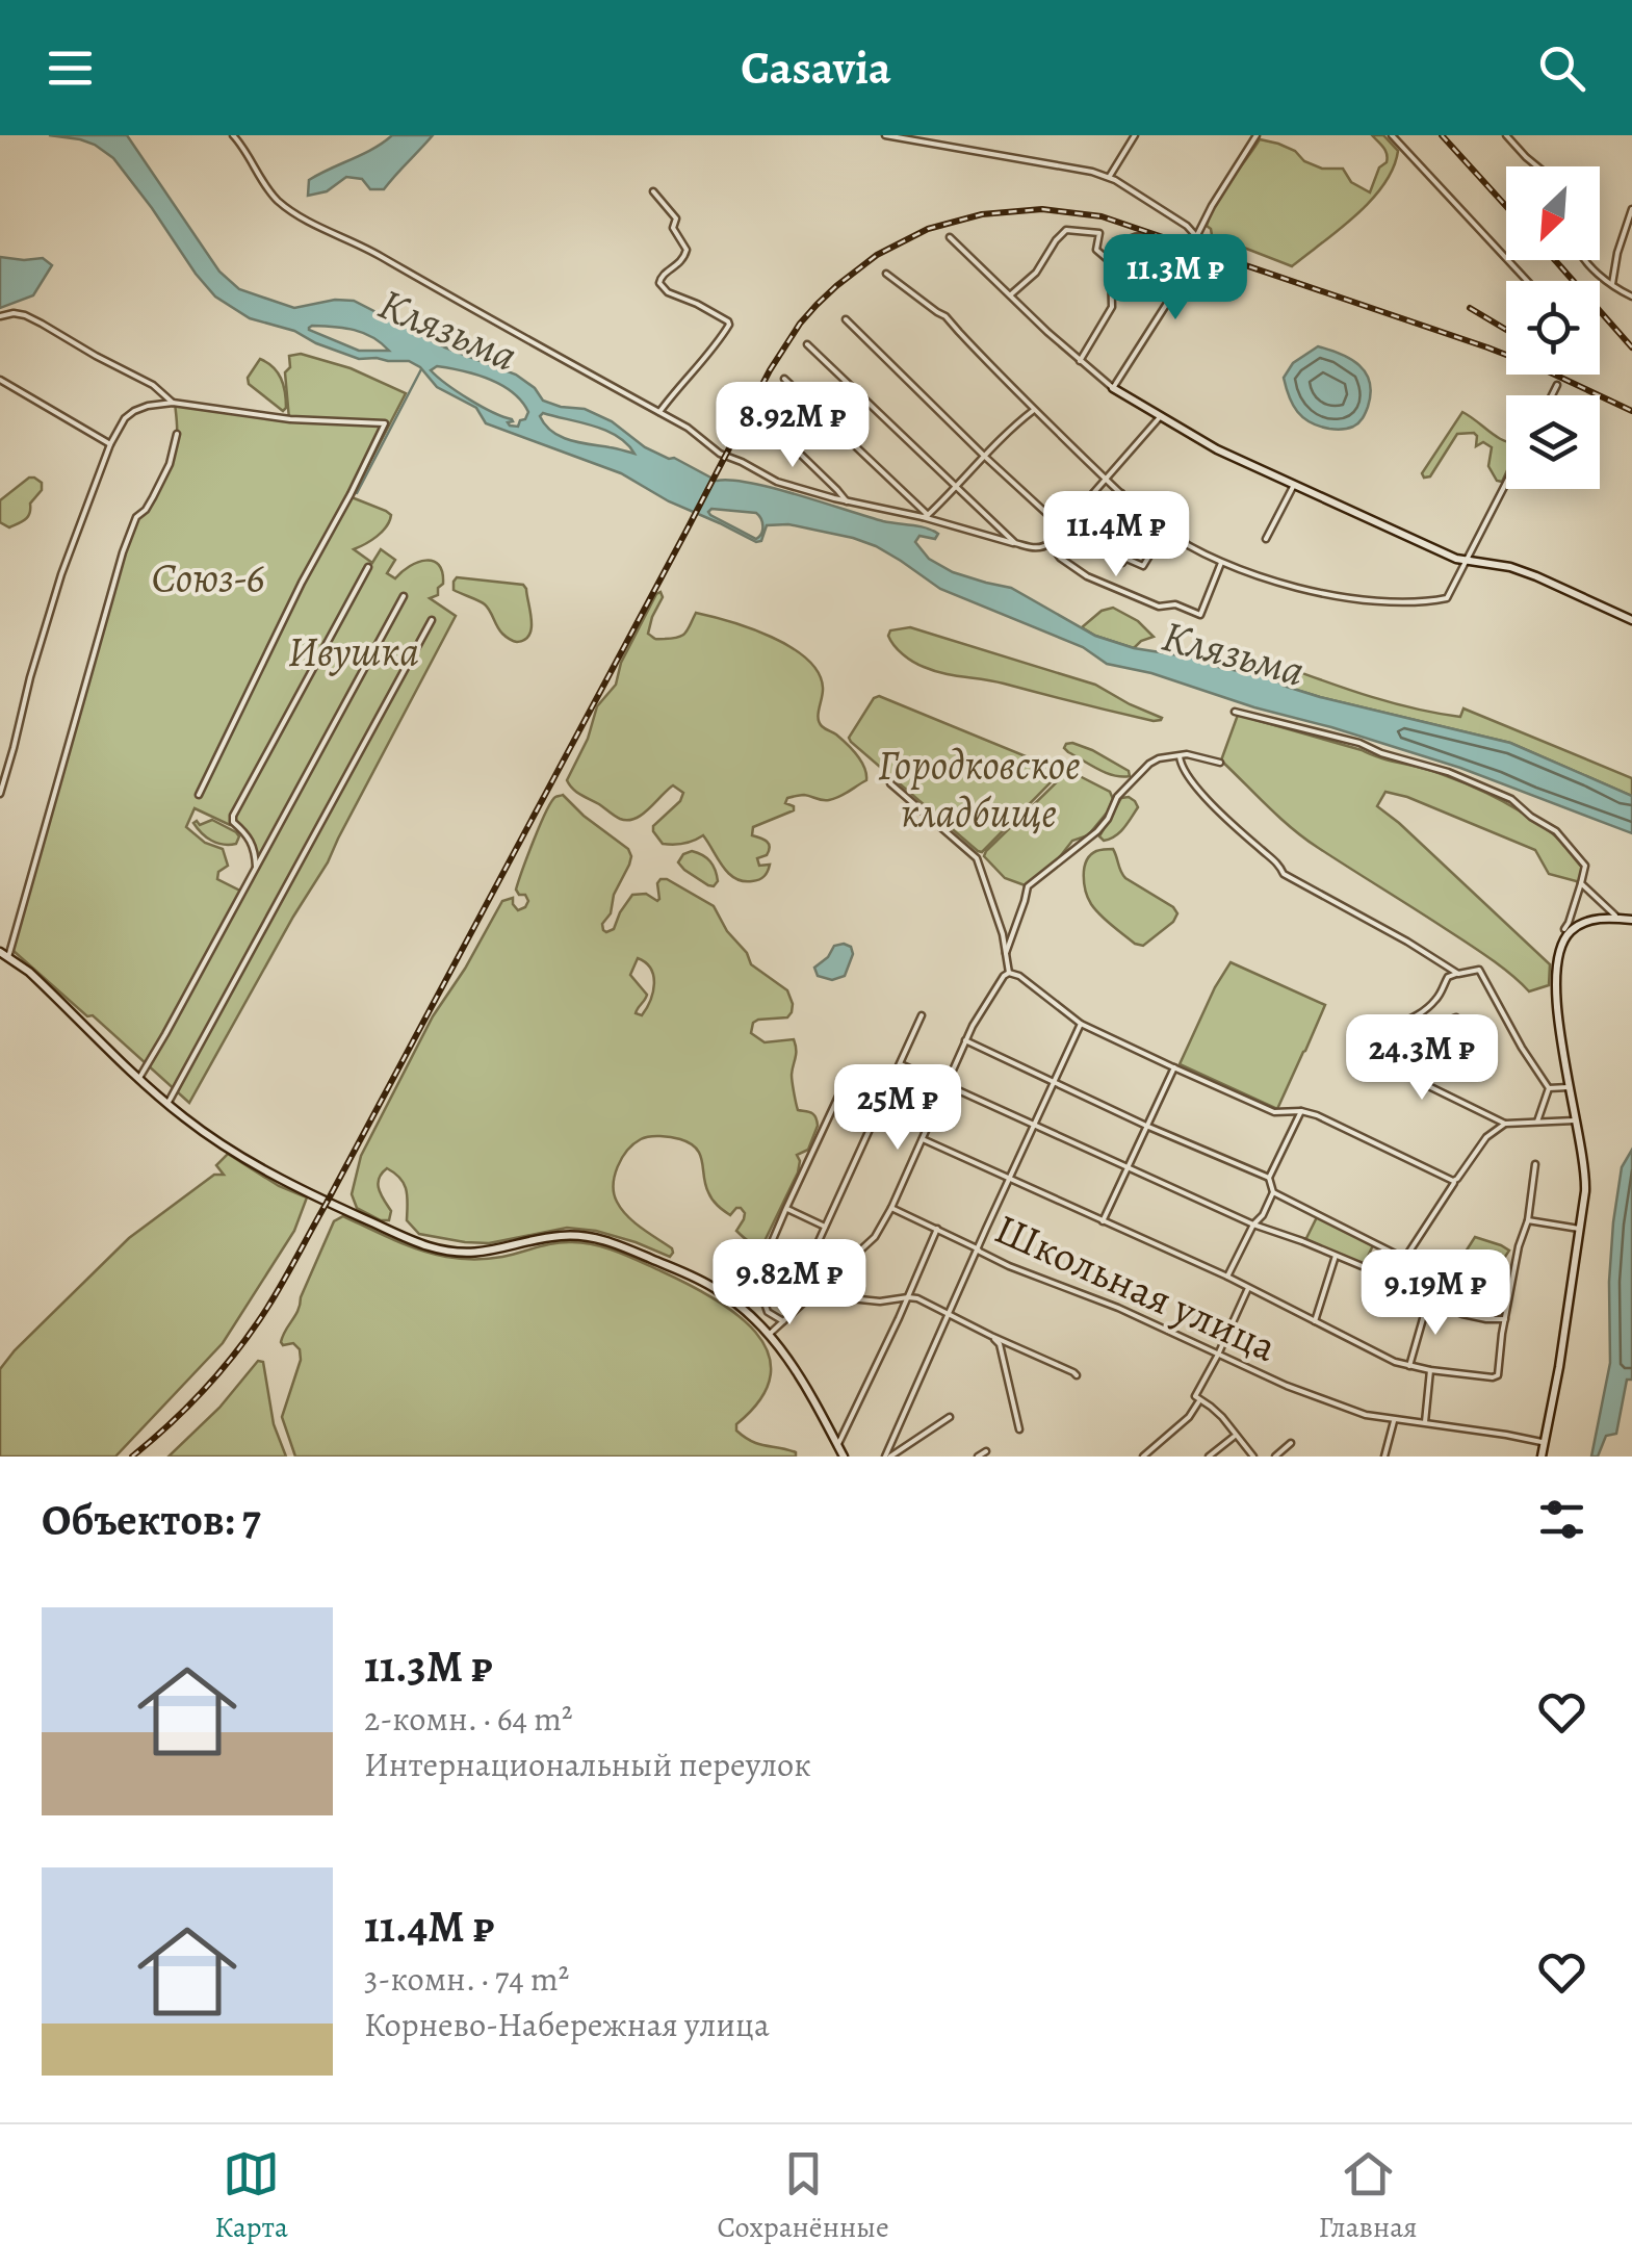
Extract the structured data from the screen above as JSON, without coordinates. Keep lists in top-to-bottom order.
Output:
{
  "streets": {
    "street": ["Школьная улица"]
  },
  "water": ["Клязьма"],
  "parks": ["Союз-6", "Ивушка", "Городковское кладбище"],
  "north": "bottom left",
  "page": {
    "header": "Casavia",
    "price": [
      "11.3M ₽",
      "8.92M ₽",
      "11.4M ₽",
      "24.3M ₽",
      "25M ₽",
      "9.82M ₽",
      "9.19M ₽"
    ],
    "heading": "Объектов: 7",
    "list": [
      {
        "name": "11.3M ₽",
        "note": "2-комн. · 64 m² · Интернациональный переулок"
      },
      {
        "name": "11.4M ₽",
        "note": "3-комн. · 74 m² · Корнево-Набережная улица"
      }
    ],
    "tabs": ["Карта", "Сохранённые", "Главная"]
  }
}
